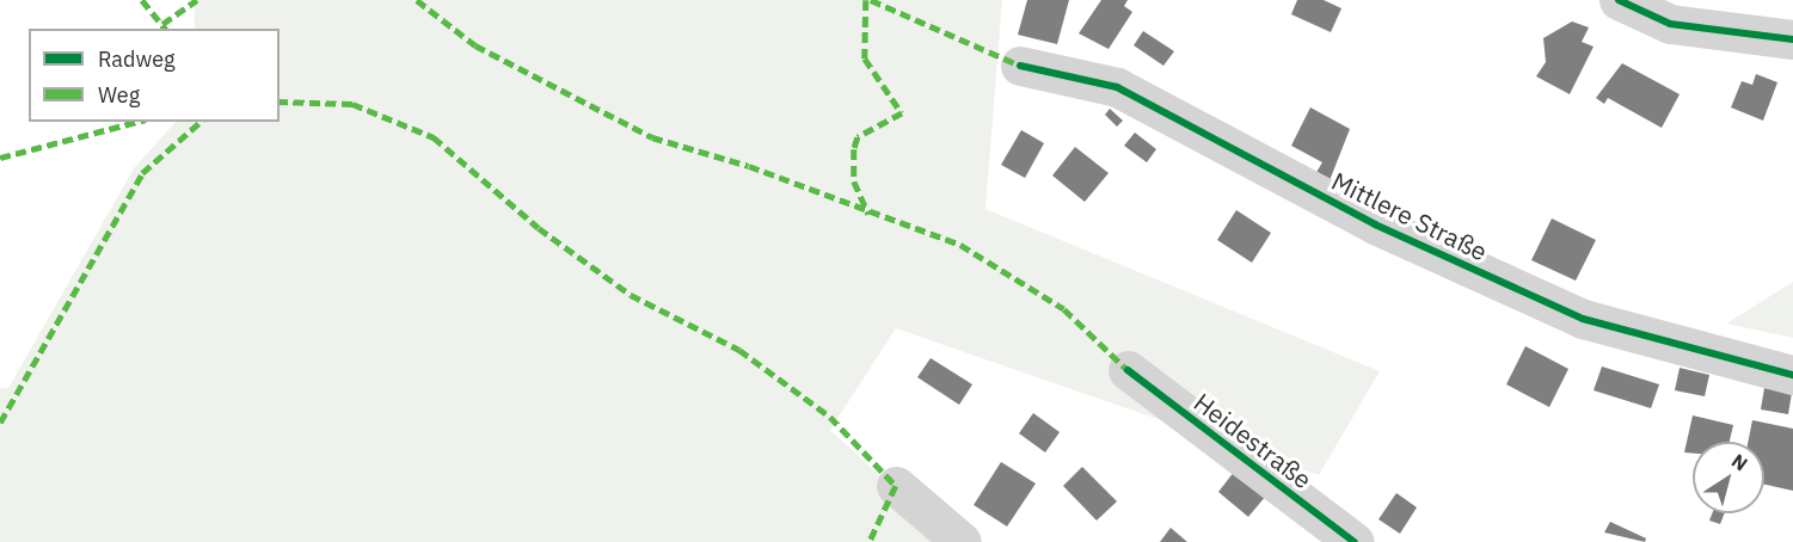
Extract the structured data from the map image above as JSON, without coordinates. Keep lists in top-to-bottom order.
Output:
{
  "streets": {
    "street": ["Mittlere Straße", "Heidestraße"]
  },
  "legend": ["Radweg", "Weg"],
  "north": "top right"
}
